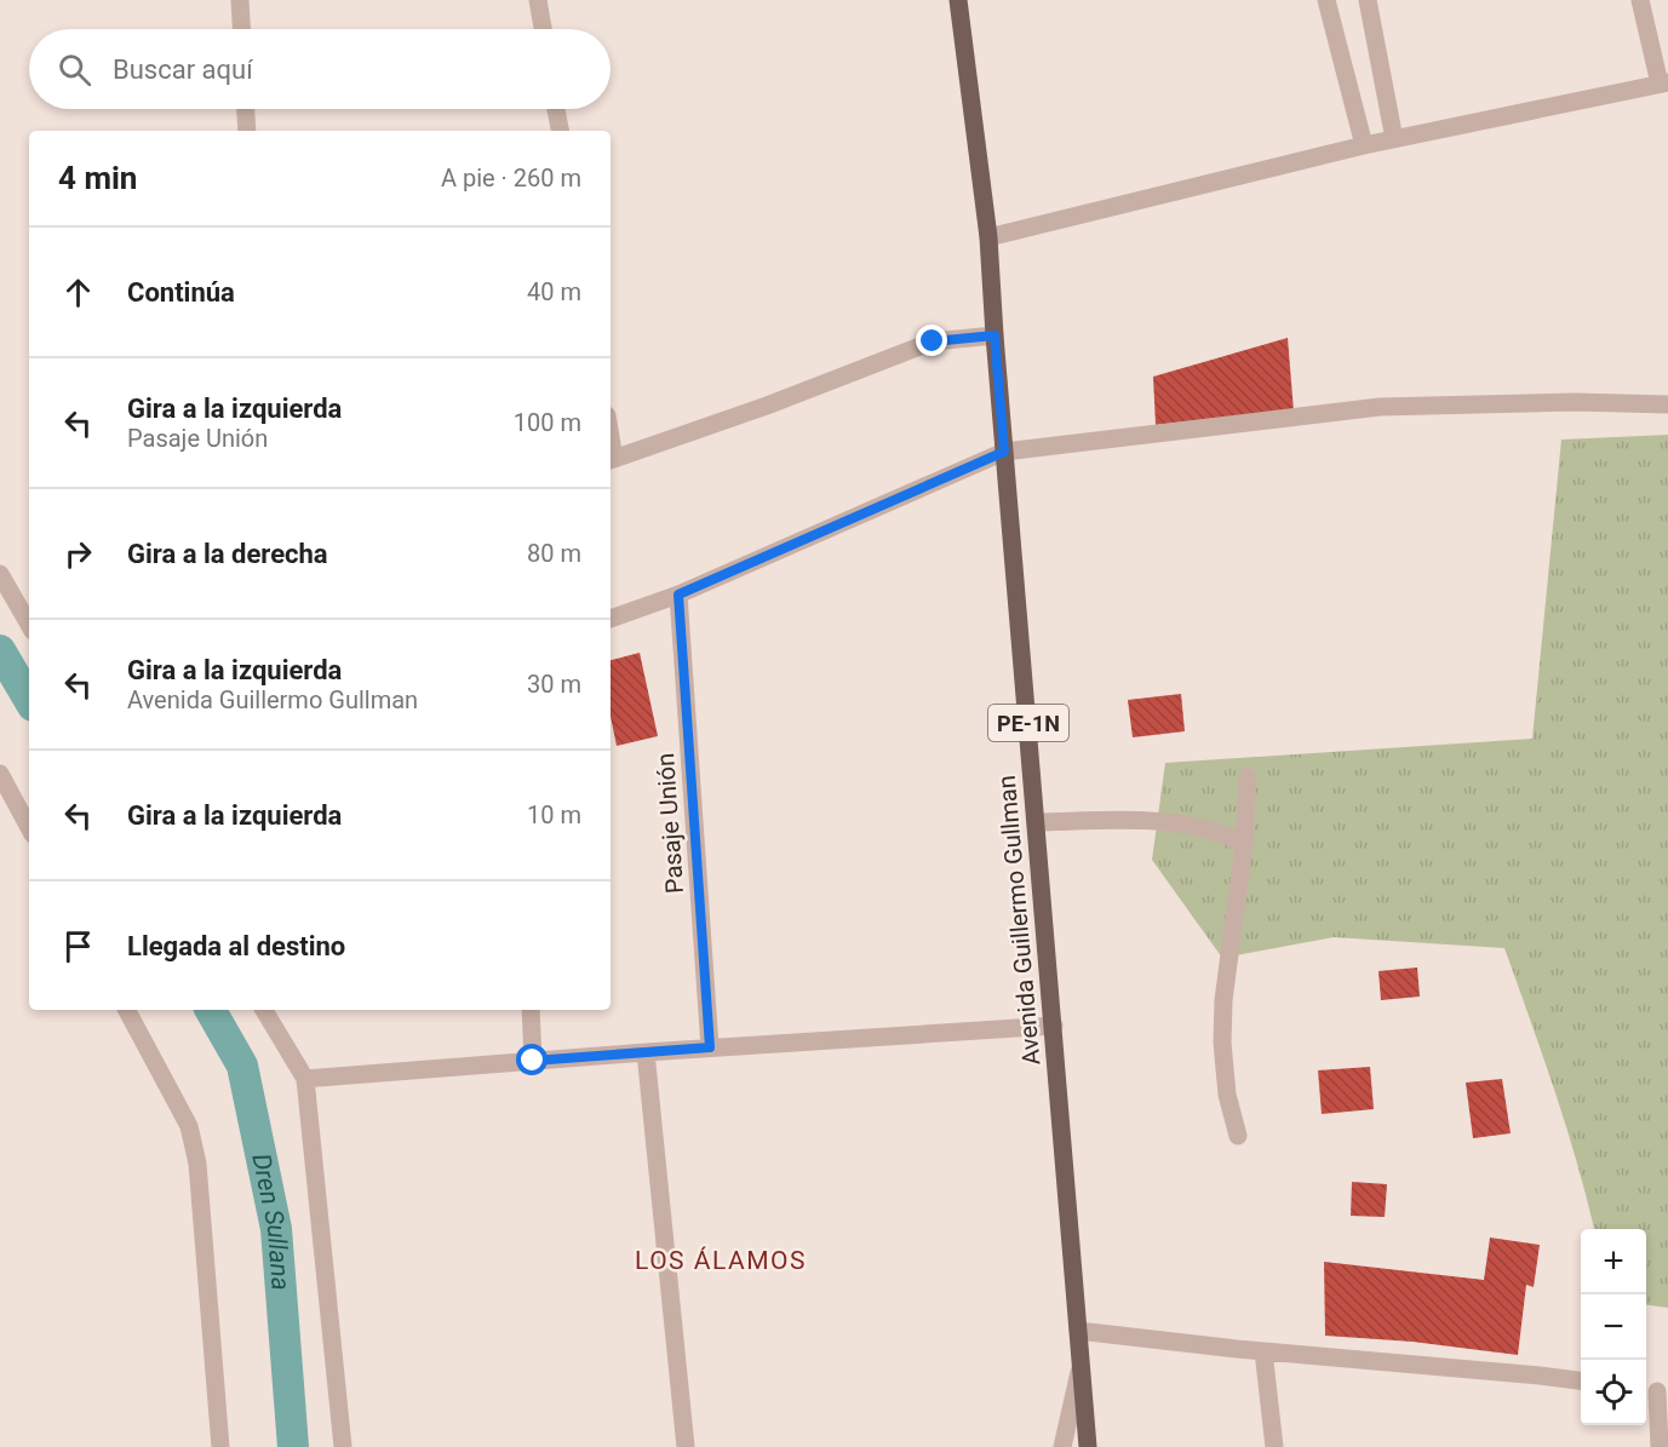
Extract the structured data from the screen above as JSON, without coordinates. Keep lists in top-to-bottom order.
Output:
{
  "streets": {
    "main road": ["PE-1N", "Avenida Guillermo Gullman"],
    "street": ["Pasaje Unión"]
  },
  "districts": ["LOS ÁLAMOS"],
  "water": ["Dren Sullana"],
  "page": {
    "search": "Buscar aquí",
    "heading": ["4 min", "A pie · 260 m"],
    "list": [
      ["Continúa", "40 m"],
      ["Gira a la izquierda", "Pasaje Unión", "100 m"],
      ["Gira a la derecha", "80 m"],
      ["Gira a la izquierda", "Avenida Guillermo Gullman", "30 m"],
      ["Gira a la izquierda", "10 m"],
      "Llegada al destino"
    ],
    "map_buttons": ["+", "−"]
  }
}
